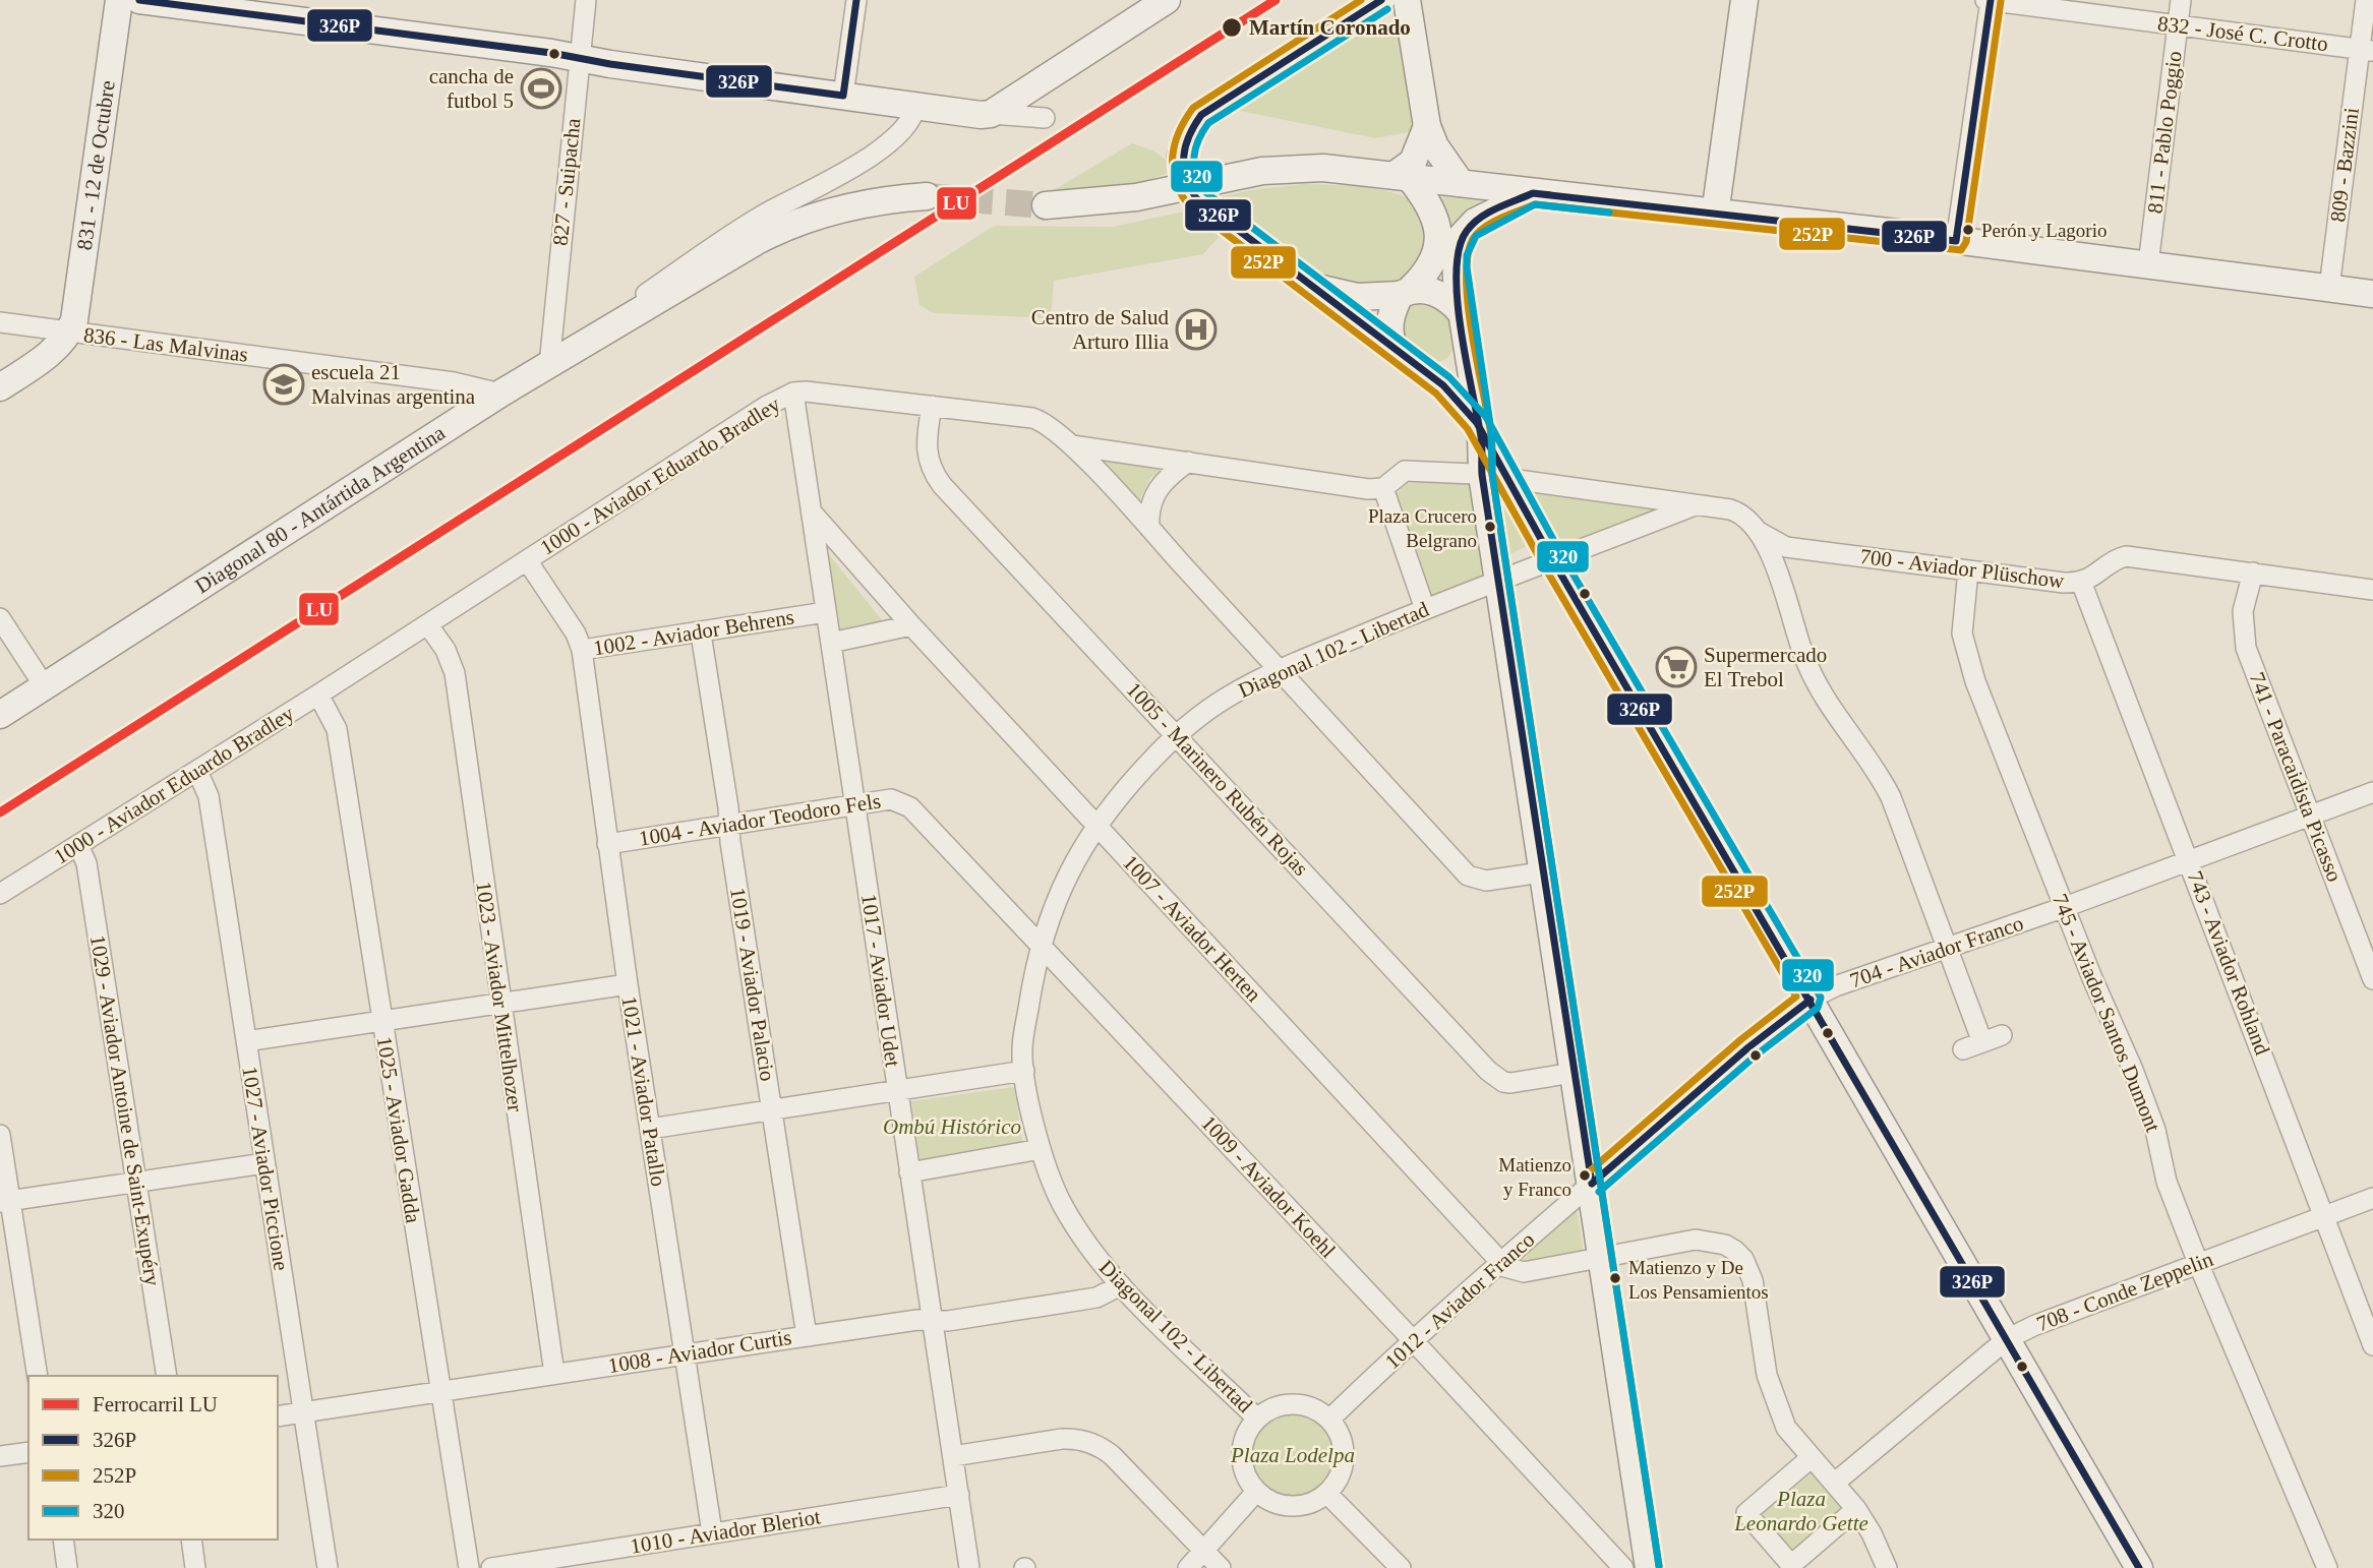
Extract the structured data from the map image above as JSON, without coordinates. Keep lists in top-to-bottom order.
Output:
{
  "streets": {
    "street": [
      "832 - José C. Crotto",
      "811 - Pablo Poggio",
      "809 - Bazzini",
      "831 - 12 de Octubre",
      "827 - Suipacha",
      "836 - Las Malvinas",
      "1000 - Aviador Eduardo Bradley",
      "Diagonal 80 - Antártida Argentina",
      "700 - Aviador Plüschow",
      "1002 - Aviador Behrens",
      "Diagonal 102 - Libertad",
      "741 - Paracaidista Picasso",
      "1005 - Marinero Rubén Rojas",
      "1004 - Aviador Teodoro Fels",
      "1007 - Aviador Herten",
      "704 - Aviador Franco",
      "743 - Aviador Rohland",
      "1017 - Aviador Udet",
      "1019 - Aviador Palacio",
      "1023 - Aviador Mittelhozer",
      "745 - Aviador Santos Dumont",
      "1021 - Aviador Patallo",
      "1029 - Aviador Antoine de Saint-Exupéry",
      "1025 - Aviador Gadda",
      "1027 - Aviador Piccione",
      "1009 - Aviador Koehl",
      "708 - Conde Zeppelin",
      "1012 - Aviador Franco",
      "1008 - Aviador Curtis",
      "1010 - Aviador Bleriot"
    ]
  },
  "crossings": [
    ["832 - José C. Crotto", "811 - Pablo Poggio"],
    ["832 - José C. Crotto", "809 - Bazzini"],
    ["831 - 12 de Octubre", "836 - Las Malvinas"],
    ["827 - Suipacha", "Diagonal 80 - Antártida Argentina"],
    ["836 - Las Malvinas", "Diagonal 80 - Antártida Argentina"],
    ["1000 - Aviador Eduardo Bradley", "1002 - Aviador Behrens"],
    ["1000 - Aviador Eduardo Bradley", "1005 - Marinero Rubén Rojas"],
    ["1000 - Aviador Eduardo Bradley", "1017 - Aviador Udet"],
    ["1000 - Aviador Eduardo Bradley", "1023 - Aviador Mittelhozer"],
    ["1000 - Aviador Eduardo Bradley", "1029 - Aviador Antoine de Saint-Exupéry"],
    ["1000 - Aviador Eduardo Bradley", "1025 - Aviador Gadda"],
    ["1000 - Aviador Eduardo Bradley", "1027 - Aviador Piccione"],
    ["700 - Aviador Plüschow", "Diagonal 102 - Libertad"],
    ["700 - Aviador Plüschow", "741 - Paracaidista Picasso"],
    ["700 - Aviador Plüschow", "743 - Aviador Rohland"],
    ["700 - Aviador Plüschow", "745 - Aviador Santos Dumont"],
    ["1002 - Aviador Behrens", "1017 - Aviador Udet"],
    ["1002 - Aviador Behrens", "1019 - Aviador Palacio"],
    ["1002 - Aviador Behrens", "1021 - Aviador Patallo"],
    ["Diagonal 102 - Libertad", "1005 - Marinero Rubén Rojas"],
    ["Diagonal 102 - Libertad", "1007 - Aviador Herten"],
    ["Diagonal 102 - Libertad", "1009 - Aviador Koehl"],
    ["Diagonal 102 - Libertad", "1012 - Aviador Franco"],
    ["Diagonal 102 - Libertad", "1008 - Aviador Curtis"],
    ["741 - Paracaidista Picasso", "704 - Aviador Franco"],
    ["1004 - Aviador Teodoro Fels", "1017 - Aviador Udet"],
    ["1004 - Aviador Teodoro Fels", "1019 - Aviador Palacio"],
    ["1004 - Aviador Teodoro Fels", "1021 - Aviador Patallo"],
    ["1004 - Aviador Teodoro Fels", "1009 - Aviador Koehl"],
    ["1007 - Aviador Herten", "1017 - Aviador Udet"],
    ["1007 - Aviador Herten", "1012 - Aviador Franco"],
    ["704 - Aviador Franco", "743 - Aviador Rohland"],
    ["704 - Aviador Franco", "745 - Aviador Santos Dumont"],
    ["704 - Aviador Franco", "1012 - Aviador Franco"],
    ["743 - Aviador Rohland", "708 - Conde Zeppelin"],
    ["1017 - Aviador Udet", "1008 - Aviador Curtis"],
    ["1017 - Aviador Udet", "1010 - Aviador Bleriot"],
    ["1019 - Aviador Palacio", "1008 - Aviador Curtis"],
    ["1023 - Aviador Mittelhozer", "1008 - Aviador Curtis"],
    ["745 - Aviador Santos Dumont", "708 - Conde Zeppelin"],
    ["1021 - Aviador Patallo", "1008 - Aviador Curtis"],
    ["1021 - Aviador Patallo", "1010 - Aviador Bleriot"],
    ["1025 - Aviador Gadda", "1008 - Aviador Curtis"],
    ["1027 - Aviador Piccione", "1008 - Aviador Curtis"],
    ["1009 - Aviador Koehl", "1012 - Aviador Franco"]
  ],
  "parks": ["Ombú Histórico", "Plaza Lodelpa", "Plaza Leonardo Gette"],
  "places": {
    "other": [
      "Martín Coronado",
      "Perón y Lagorio",
      "Plaza Crucero Belgrano",
      "Matienzo y Franco",
      "Matienzo y De Los Pensamientos"
    ],
    "sports": ["cancha de futbol 5"],
    "hospital": ["Centro de Salud Arturo Illia"],
    "school or university": ["escuela 21 Malvinas argentina"],
    "supermarket": ["Supermercado El Trebol"]
  },
  "lines": [
    "rail line LU",
    "transit line 326P",
    "transit line 252P",
    "transit line 320"
  ],
  "legend": [
    "Ferrocarril LU",
    "326P",
    "252P",
    "320"
  ]
}
